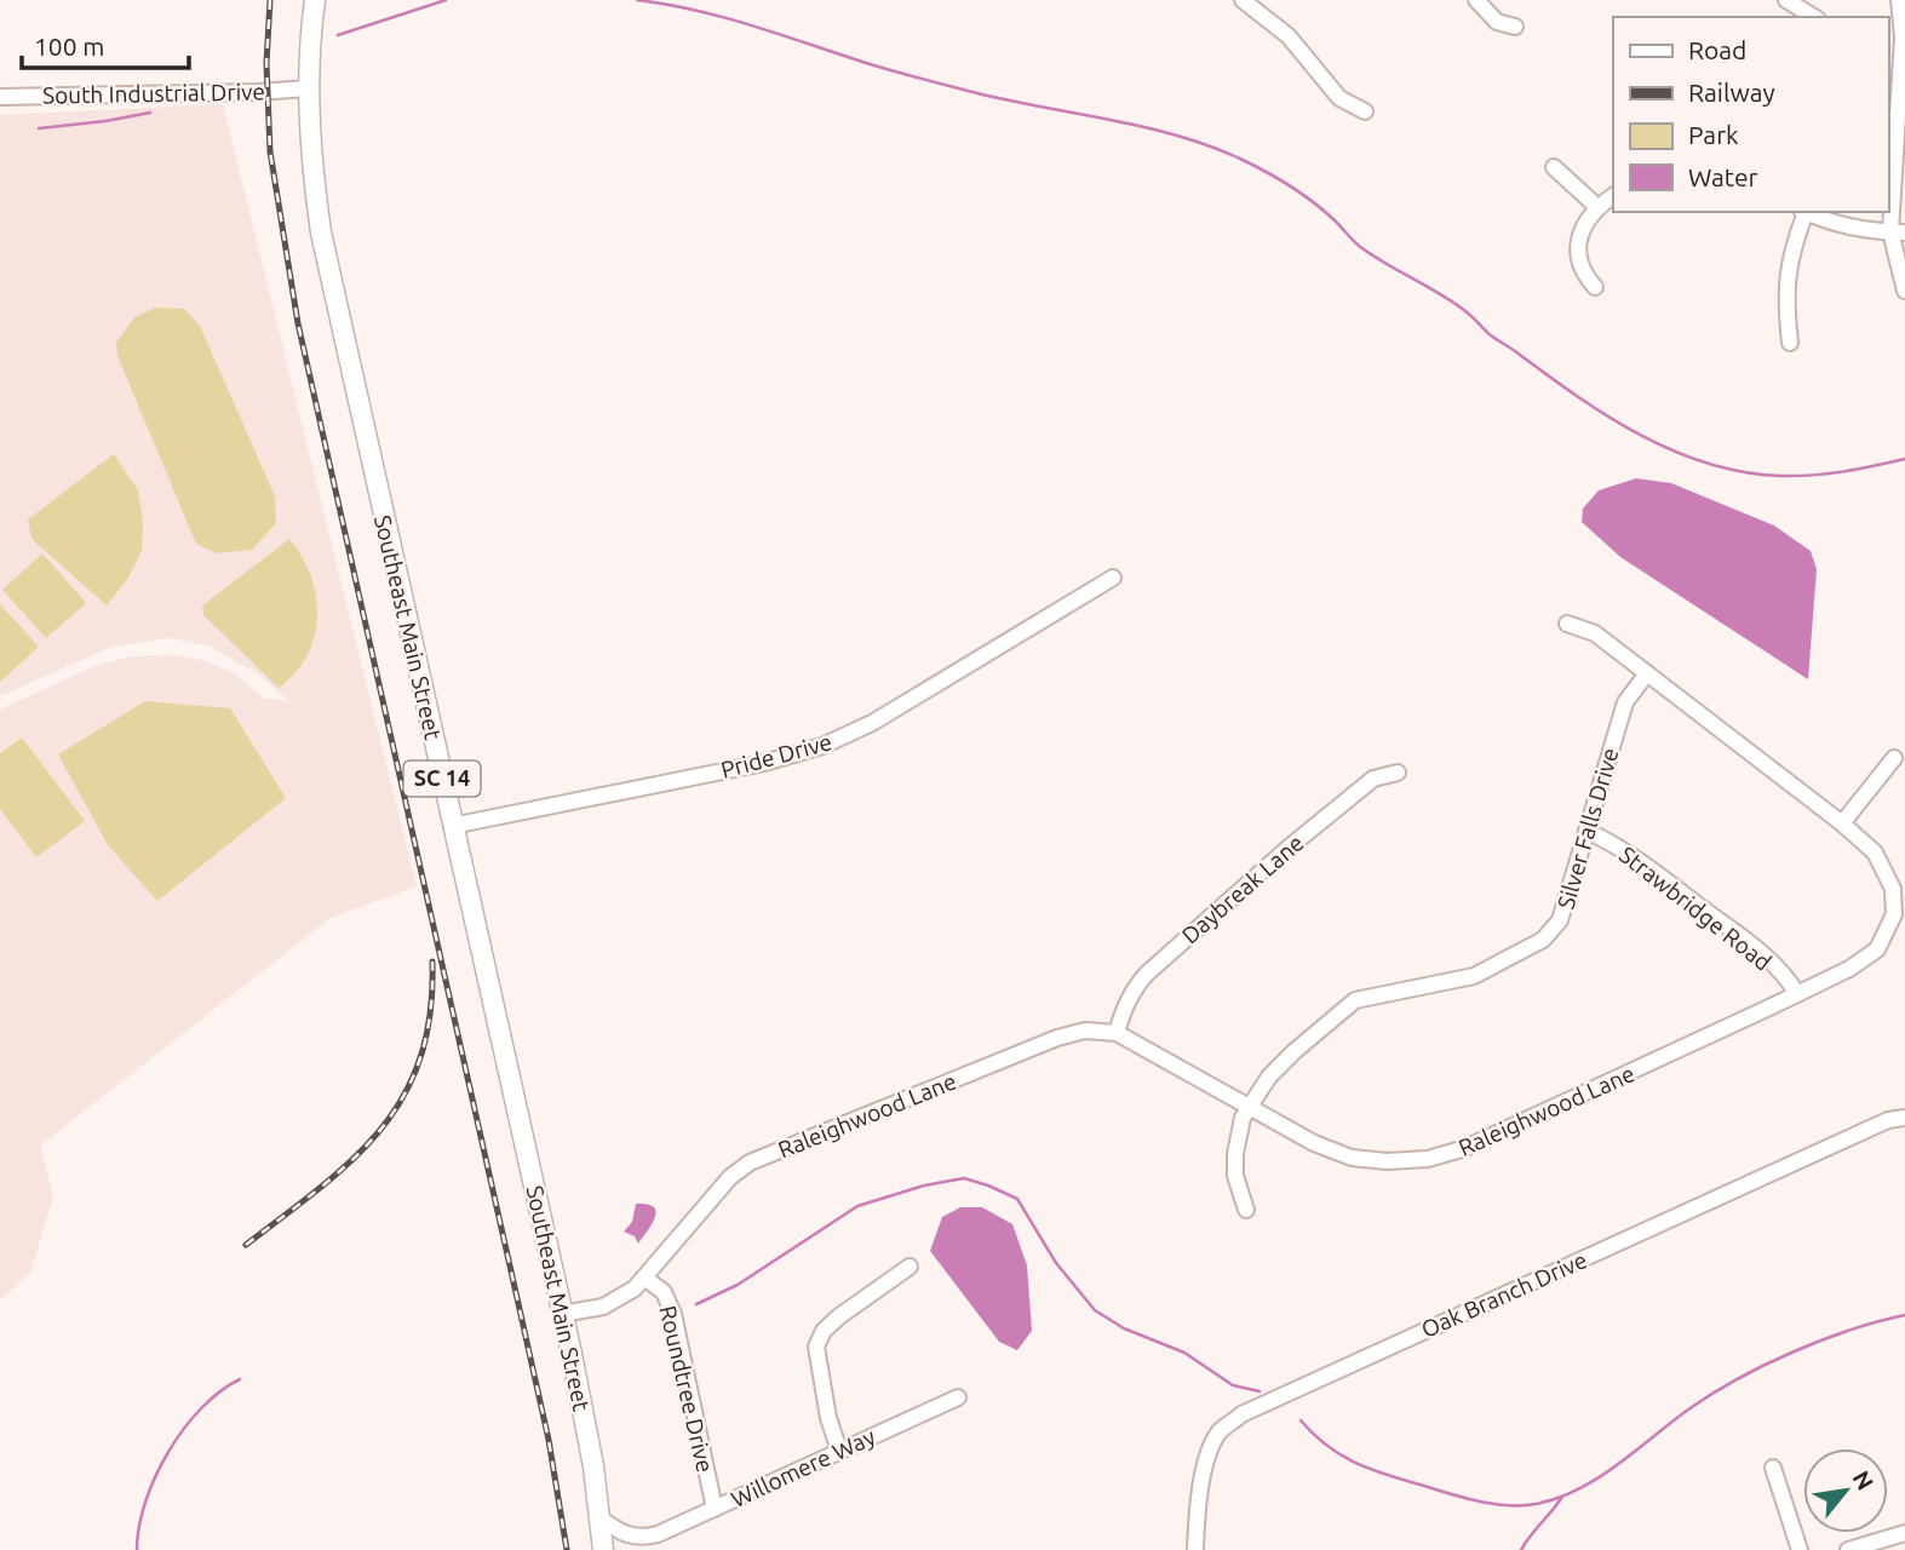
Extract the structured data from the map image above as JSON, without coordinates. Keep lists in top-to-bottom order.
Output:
{
  "streets": {
    "main road": ["Southeast Main Street", "SC 14"],
    "street": [
      "South Industrial Drive",
      "Pride Drive",
      "Silver Falls Drive",
      "Daybreak Lane",
      "Strawbridge Road",
      "Raleighwood Lane",
      "Oak Branch Drive",
      "Roundtree Drive",
      "Willomere Way"
    ]
  },
  "crossings": [
    ["South Industrial Drive", "Southeast Main Street"],
    ["Southeast Main Street", "Pride Drive"],
    ["Southeast Main Street", "Raleighwood Lane"],
    ["Silver Falls Drive", "Strawbridge Road"],
    ["Silver Falls Drive", "Raleighwood Lane"],
    ["Daybreak Lane", "Raleighwood Lane"],
    ["Strawbridge Road", "Raleighwood Lane"],
    ["Raleighwood Lane", "Roundtree Drive"],
    ["Roundtree Drive", "Willomere Way"]
  ],
  "legend": [
    "Road",
    "Railway",
    "Park",
    "Water"
  ],
  "scale_bar": "100 m",
  "north": "top right"
}
